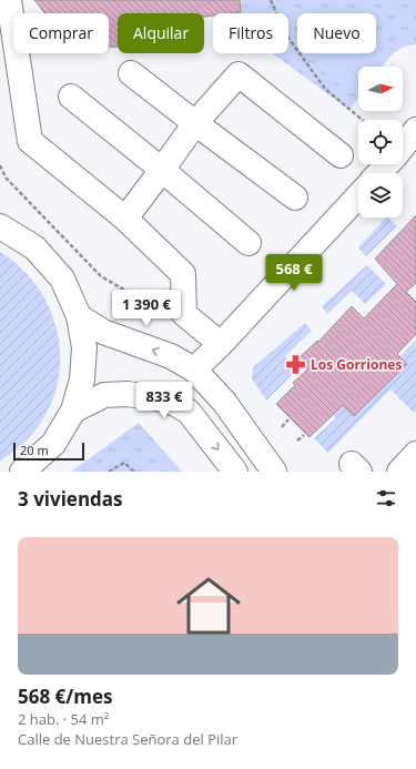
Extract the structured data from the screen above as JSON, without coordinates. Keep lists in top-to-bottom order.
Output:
{
  "places": {
    "pharmacy": ["Los Gorriones"]
  },
  "scale_bar": "20 m",
  "north": "right",
  "page": {
    "chip": [
      "Comprar",
      "Alquilar",
      "Filtros",
      "Nuevo"
    ],
    "price": ["568 €", "1 390 €", "833 €"],
    "scale": "20 m",
    "heading": "3 viviendas",
    "list": [
      {
        "name": "568 €/mes",
        "note": "2 hab. · 54 m² · Calle de Nuestra Señora del Pilar"
      }
    ]
  }
}
